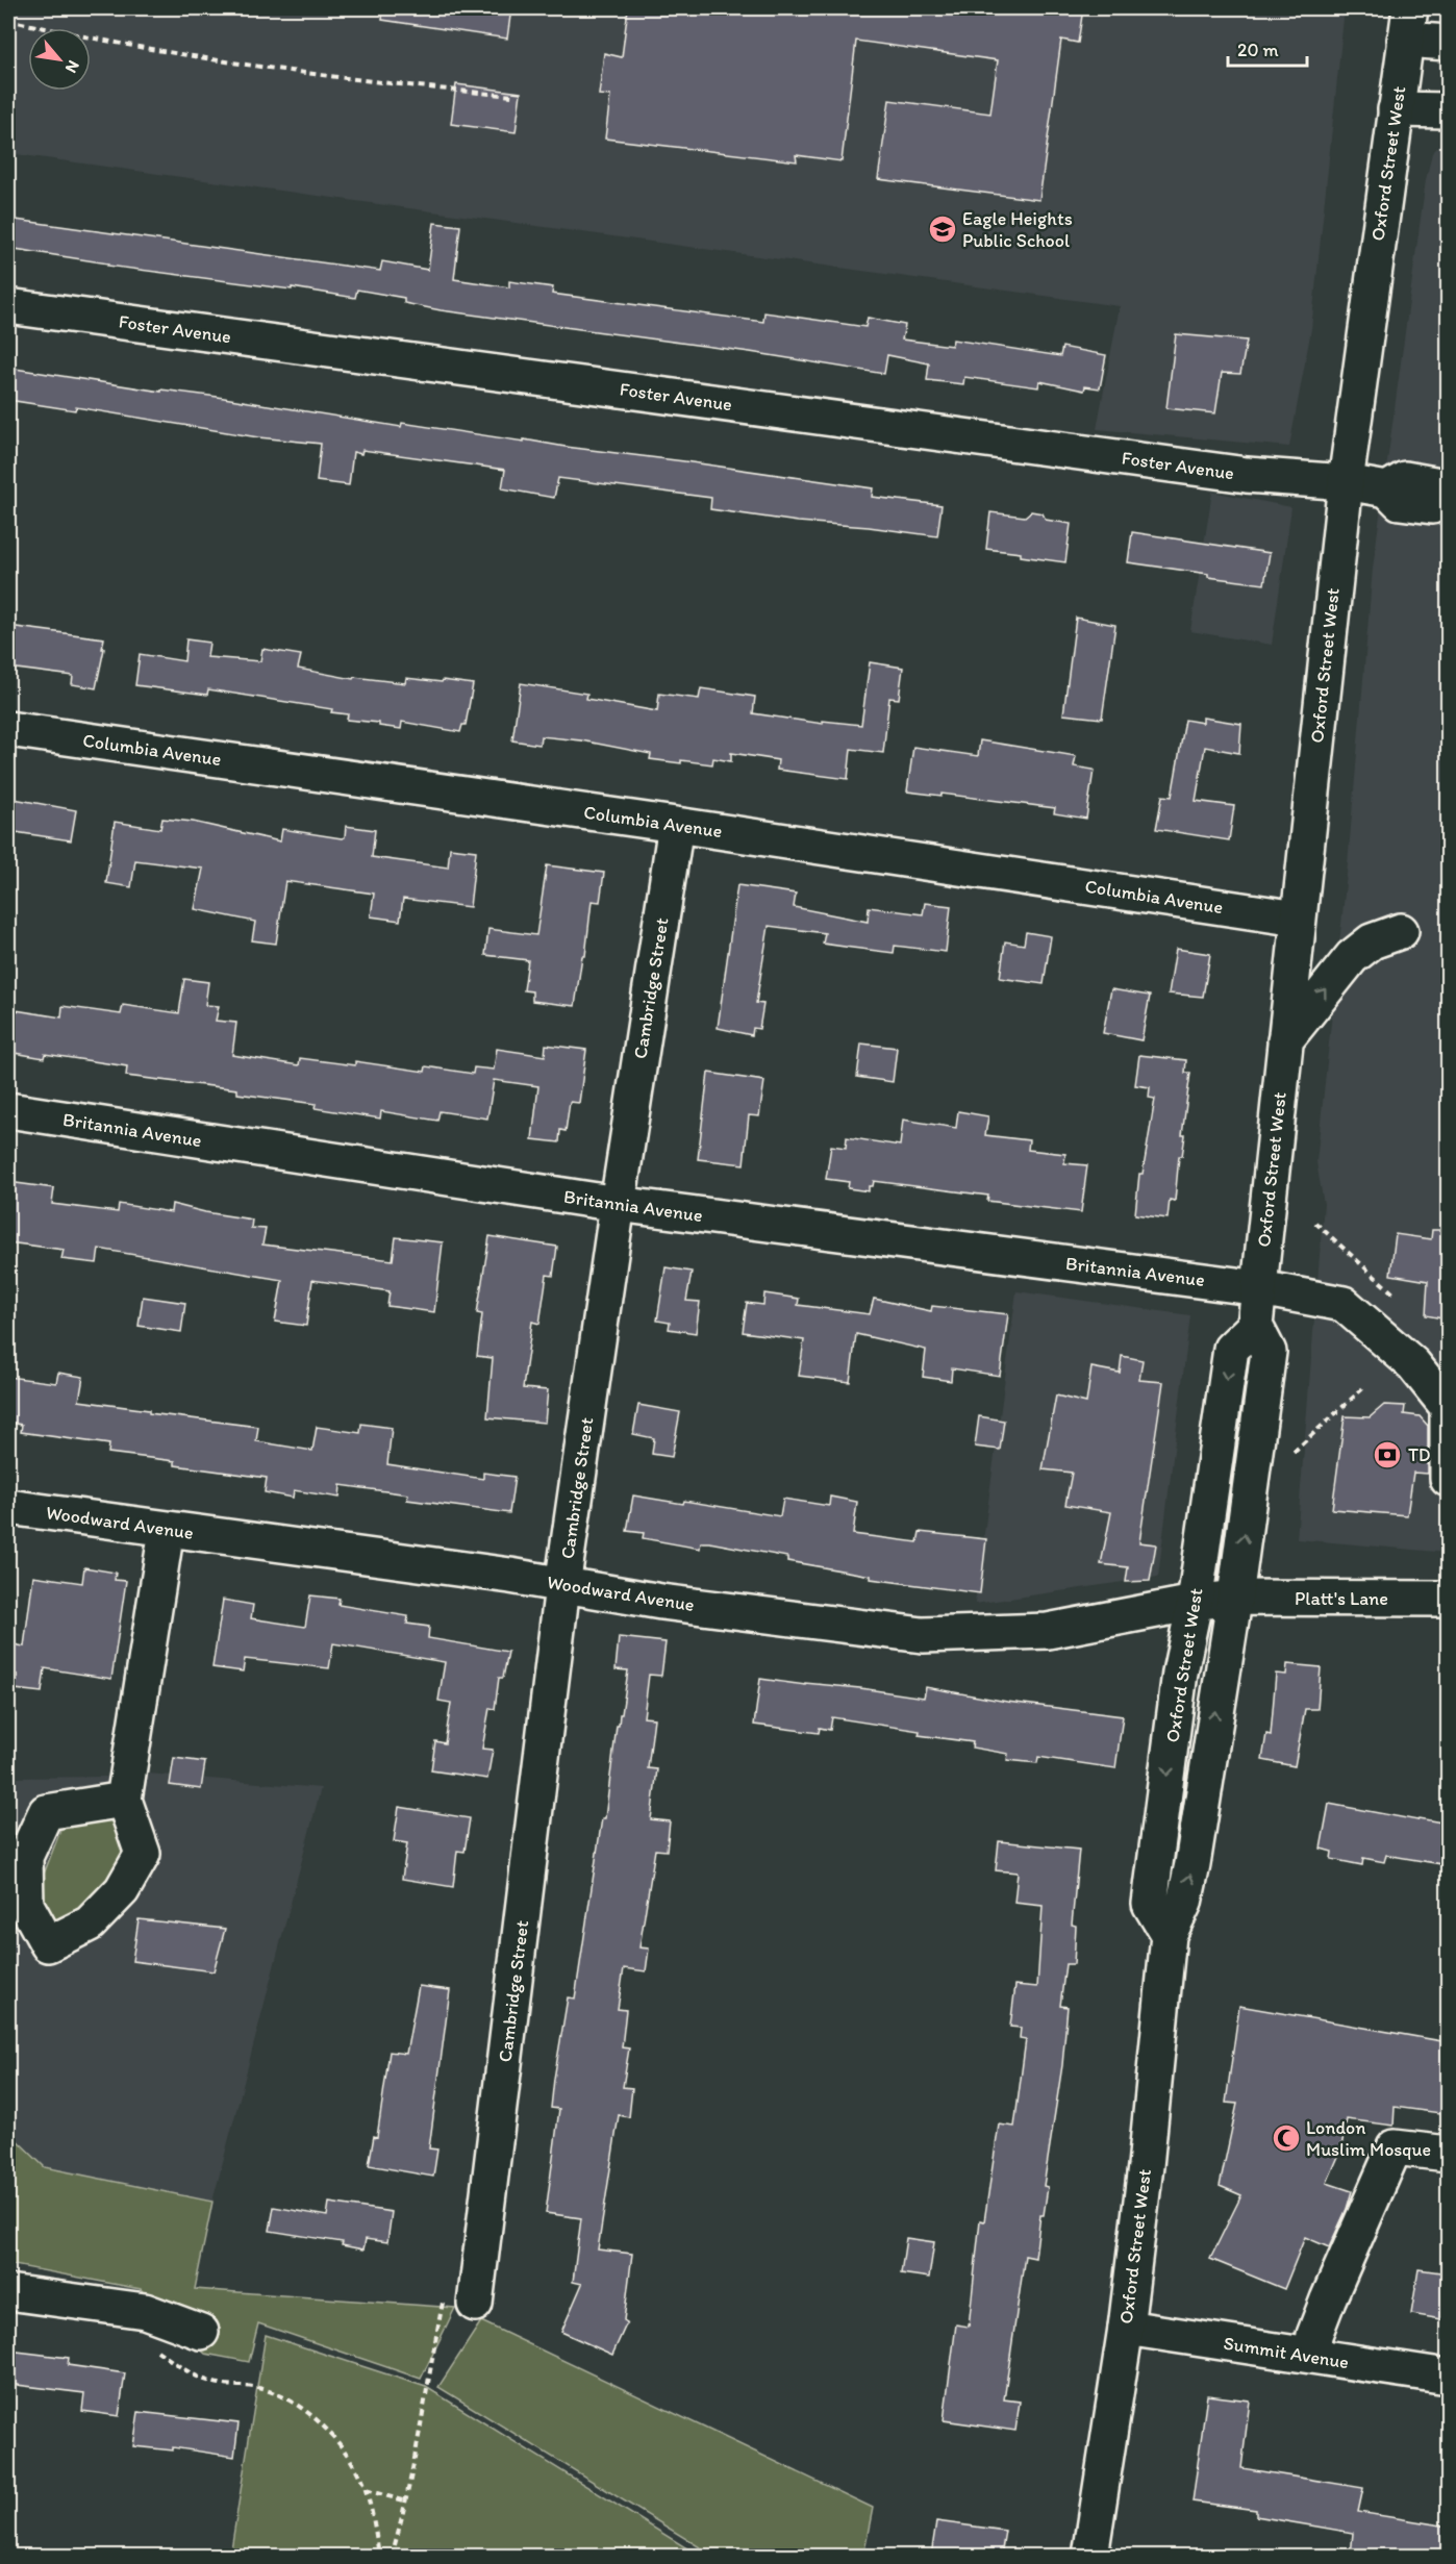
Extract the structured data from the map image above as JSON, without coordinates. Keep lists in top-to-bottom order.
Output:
{
  "streets": {
    "street": [
      "Oxford Street West",
      "Foster Avenue",
      "Columbia Avenue",
      "Cambridge Street",
      "Britannia Avenue",
      "Woodward Avenue",
      "Platt's Lane",
      "Summit Avenue"
    ]
  },
  "crossings": [
    ["Oxford Street West", "Foster Avenue"],
    ["Oxford Street West", "Columbia Avenue"],
    ["Oxford Street West", "Britannia Avenue"],
    ["Oxford Street West", "Woodward Avenue"],
    ["Oxford Street West", "Platt's Lane"],
    ["Oxford Street West", "Summit Avenue"],
    ["Columbia Avenue", "Cambridge Street"],
    ["Cambridge Street", "Britannia Avenue"],
    ["Cambridge Street", "Woodward Avenue"],
    ["Woodward Avenue", "Platt's Lane"]
  ],
  "places": {
    "school or university": ["Eagle Heights Public School"],
    "bank": ["TD"],
    "mosque": ["London Muslim Mosque"]
  },
  "scale_bar": "20 m",
  "north": "bottom right"
}
